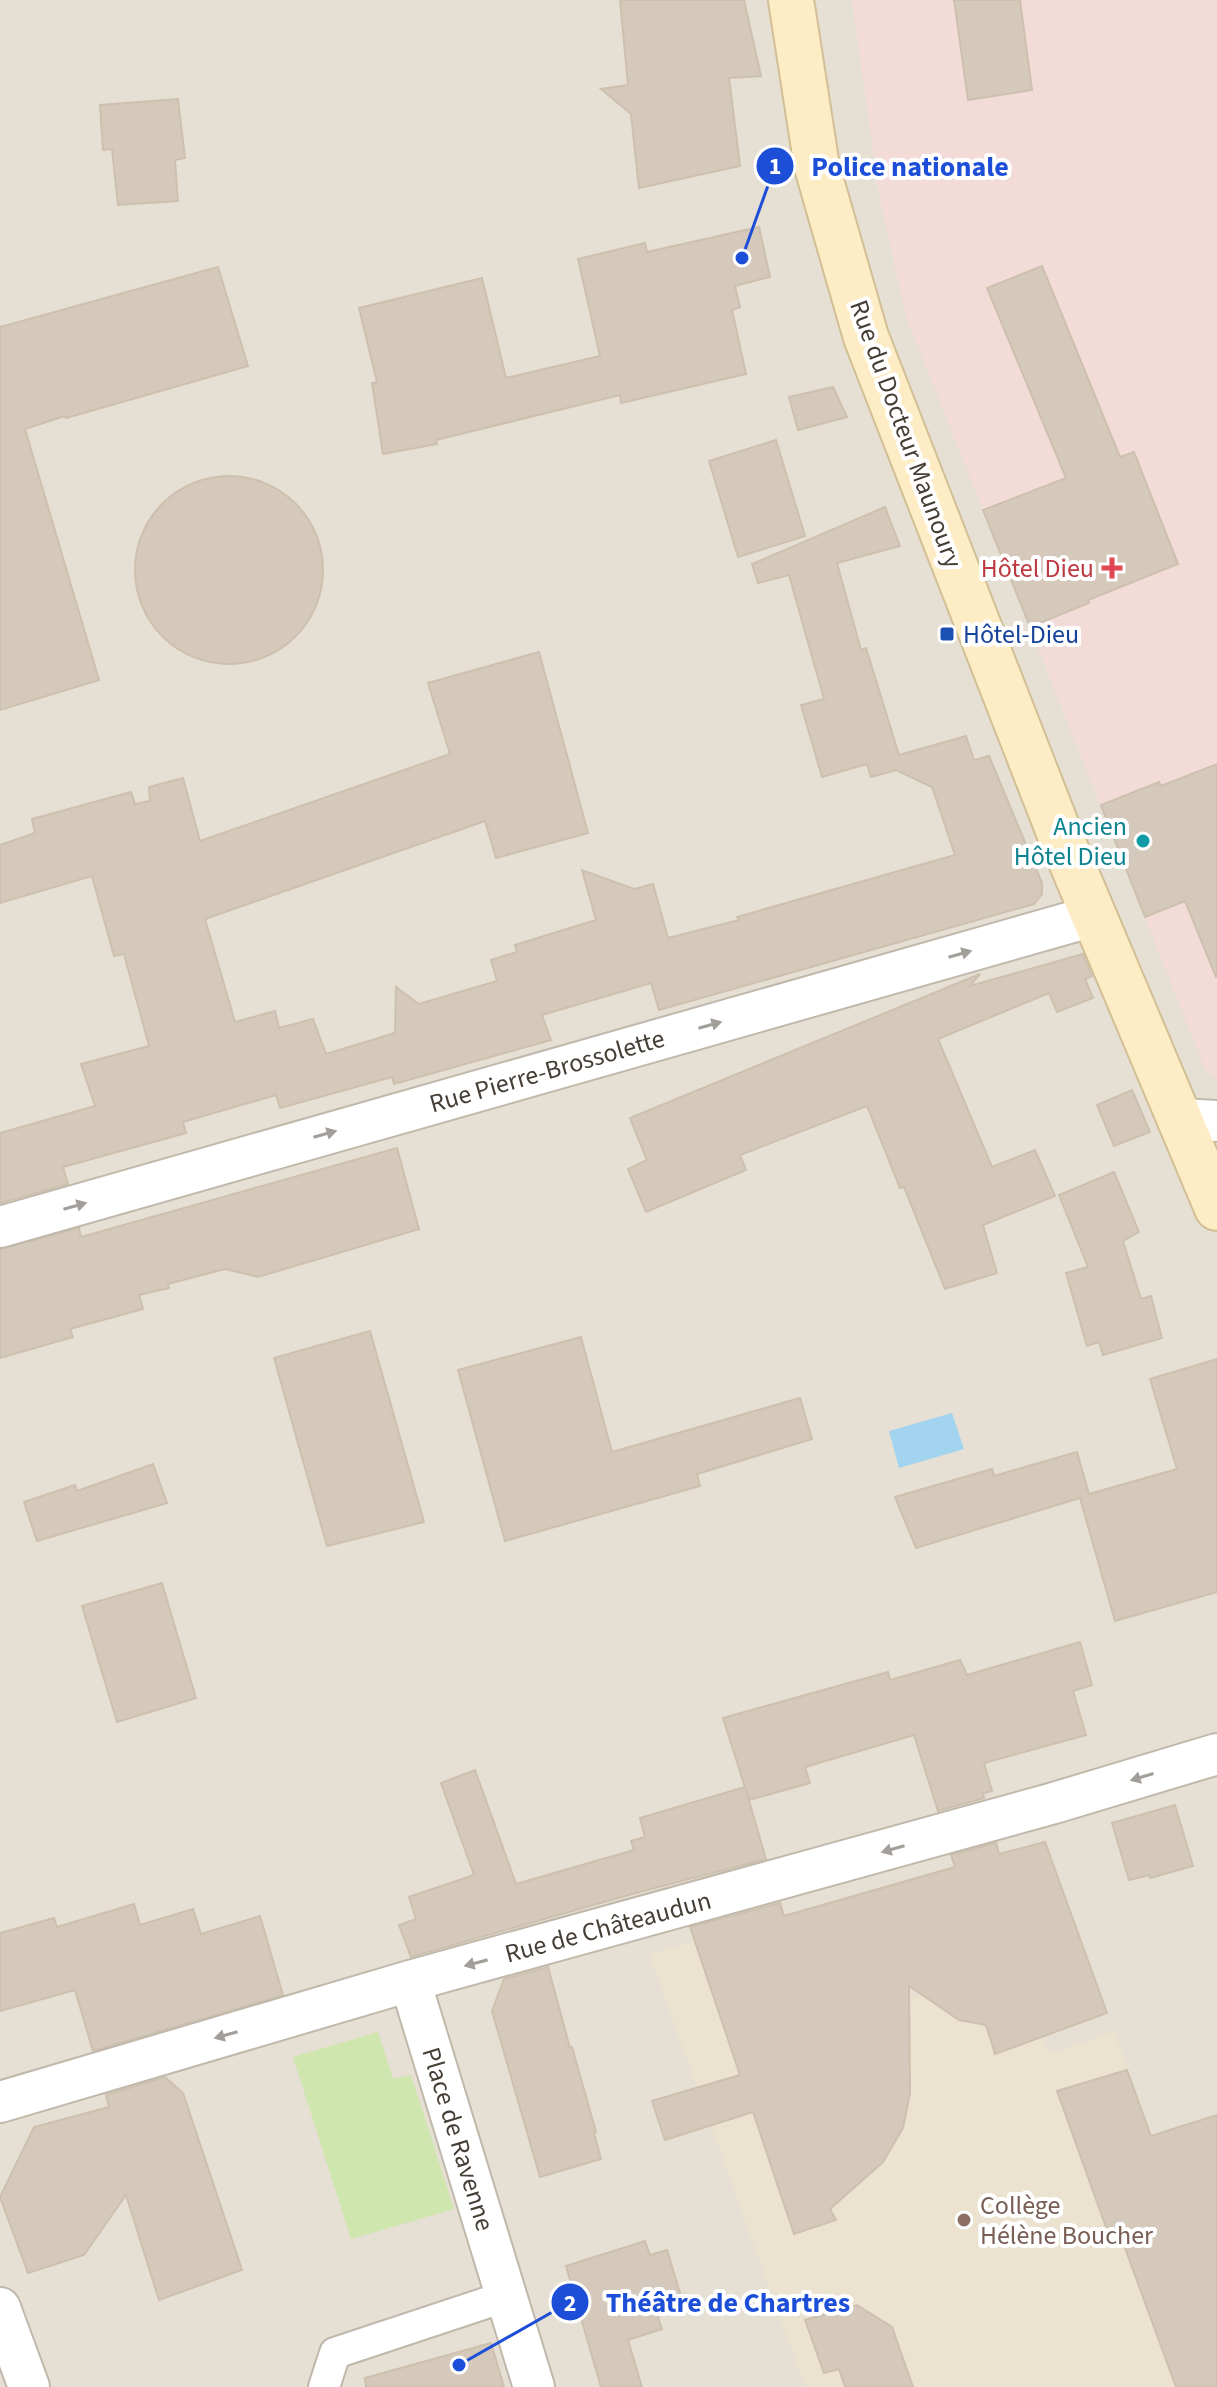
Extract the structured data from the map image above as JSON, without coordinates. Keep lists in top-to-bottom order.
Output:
{
  "streets": {
    "main road": ["Rue du Docteur Maunoury"],
    "street": ["Rue Pierre-Brossolette", "Rue de Châteaudun", "Place de Ravenne"]
  },
  "crossings": [
    ["Rue du Docteur Maunoury", "Rue Pierre-Brossolette"],
    ["Rue de Châteaudun", "Place de Ravenne"]
  ],
  "one_way": ["Rue Pierre-Brossolette", "Rue de Châteaudun"],
  "places": {
    "other": [
      "Police nationale",
      "Ancien Hôtel Dieu",
      "Collège Hélène Boucher",
      "Théâtre de Chartres"
    ],
    "health": ["Hôtel Dieu"],
    "transit": ["Hôtel-Dieu"]
  }
}
